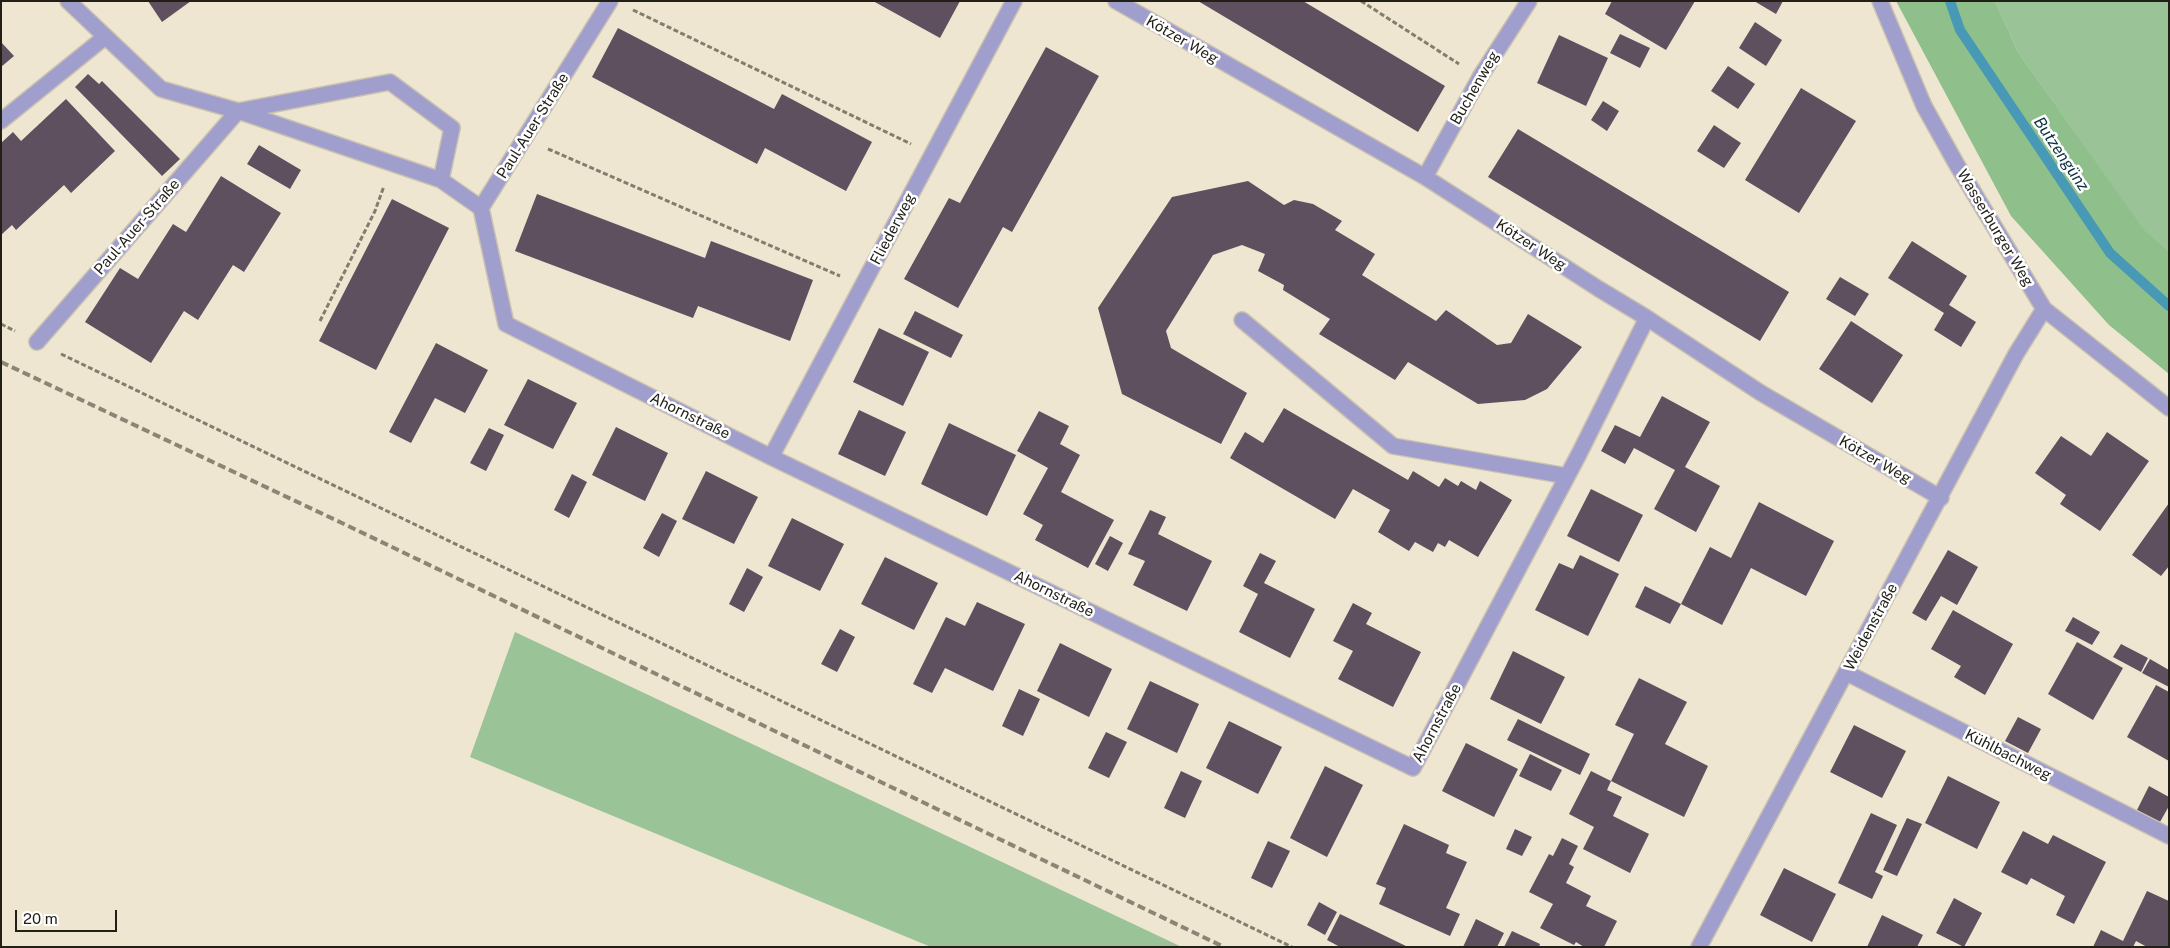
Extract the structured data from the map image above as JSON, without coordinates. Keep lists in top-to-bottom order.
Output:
{
  "streets": {
    "street": [
      "Kötzer Weg",
      "Buchenweg",
      "Paul-Auer-Straße",
      "Wasserburger Weg",
      "Fliederweg",
      "Ahornstraße",
      "Weidenstraße",
      "Kühlbachweg"
    ]
  },
  "crossings": [
    ["Kötzer Weg", "Buchenweg"],
    ["Kötzer Weg", "Ahornstraße"],
    ["Kötzer Weg", "Weidenstraße"],
    ["Paul-Auer-Straße", "Ahornstraße"],
    ["Wasserburger Weg", "Weidenstraße"],
    ["Fliederweg", "Ahornstraße"],
    ["Weidenstraße", "Kühlbachweg"]
  ],
  "water": ["Butzengünz"],
  "scale_bar": "20 m"
}
